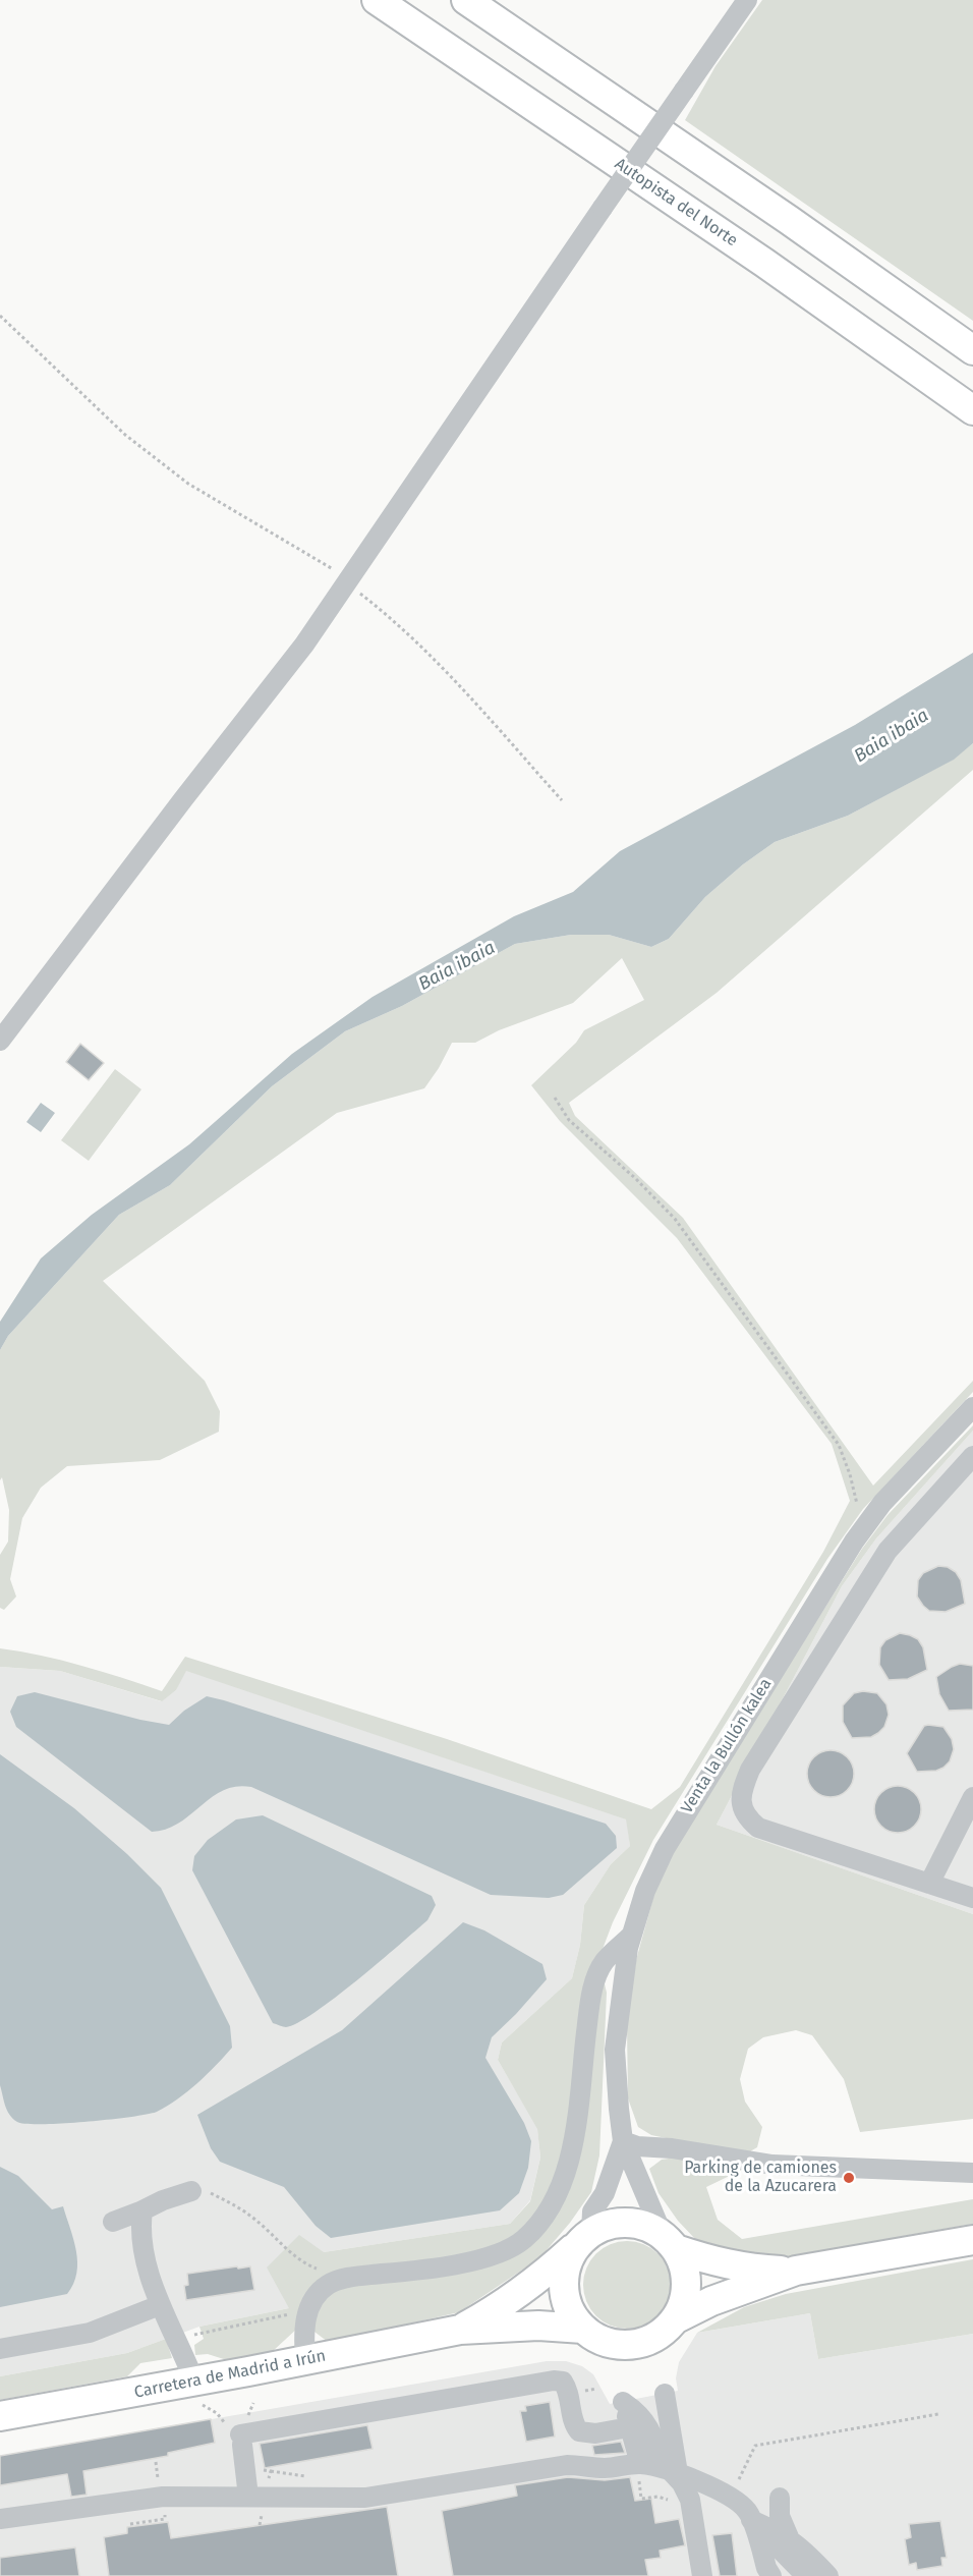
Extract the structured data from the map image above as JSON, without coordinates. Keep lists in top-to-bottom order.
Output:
{
  "streets": {
    "highway": ["Autopista del Norte", "Carretera de Madrid a Irún"],
    "street": ["Venta la Bullón kalea"]
  },
  "water": ["Baia ibaia"],
  "places": ["Parking de camiones de la Azucarera"]
}
